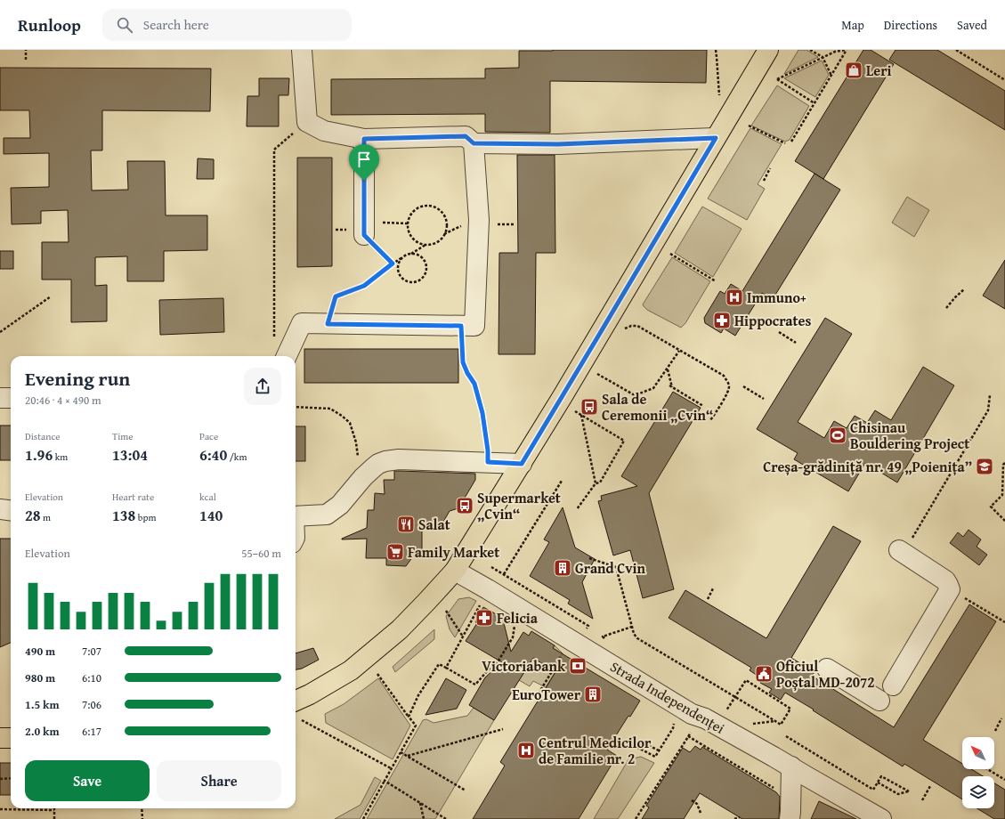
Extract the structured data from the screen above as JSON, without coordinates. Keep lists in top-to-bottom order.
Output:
{
  "streets": {
    "street": ["Strada Independenței"]
  },
  "places": {
    "shop": ["Leri"],
    "hospital": ["Immuno+", "Centrul Medicilor de Familie nr. 2"],
    "pharmacy": ["Hippocrates", "Felicia"],
    "bus stop": ["Sala de Ceremonii „Cvin“", "Supermarket „Cvin“"],
    "sports": ["Chisinau Bouldering Project"],
    "school or university": ["Creșa-grădiniță nr. 49 „Poienița”"],
    "restaurant": ["Salat"],
    "supermarket": ["Family Market"],
    "building": ["Grand Cvin", "EuroTower"],
    "bank": ["Victoriabank"],
    "public building": ["Oficiul Poștal MD-2072"]
  },
  "north": "top left",
  "page": {
    "header": "Runloop",
    "search": "Search here",
    "nav": ["Map", "Directions", "Saved"],
    "heading": ["Evening run", "20:46 · 4 × 490 m"],
    "stats": [
      ["Distance", "1.96 km"],
      ["Time", "13:04"],
      ["Pace", "6:40 /km"],
      ["Elevation", "28 m"],
      ["Heart rate", "138 bpm"],
      ["kcal", "140"]
    ],
    "chart": ["Elevation", "55–60 m"],
    "list": [
      {
        "name": "490 m",
        "note": "7:07"
      },
      {
        "name": "980 m",
        "note": "6:10"
      },
      {
        "name": "1.5 km",
        "note": "7:06"
      },
      {
        "name": "2.0 km",
        "note": "6:17"
      }
    ],
    "buttons": ["Save", "Share"]
  }
}
